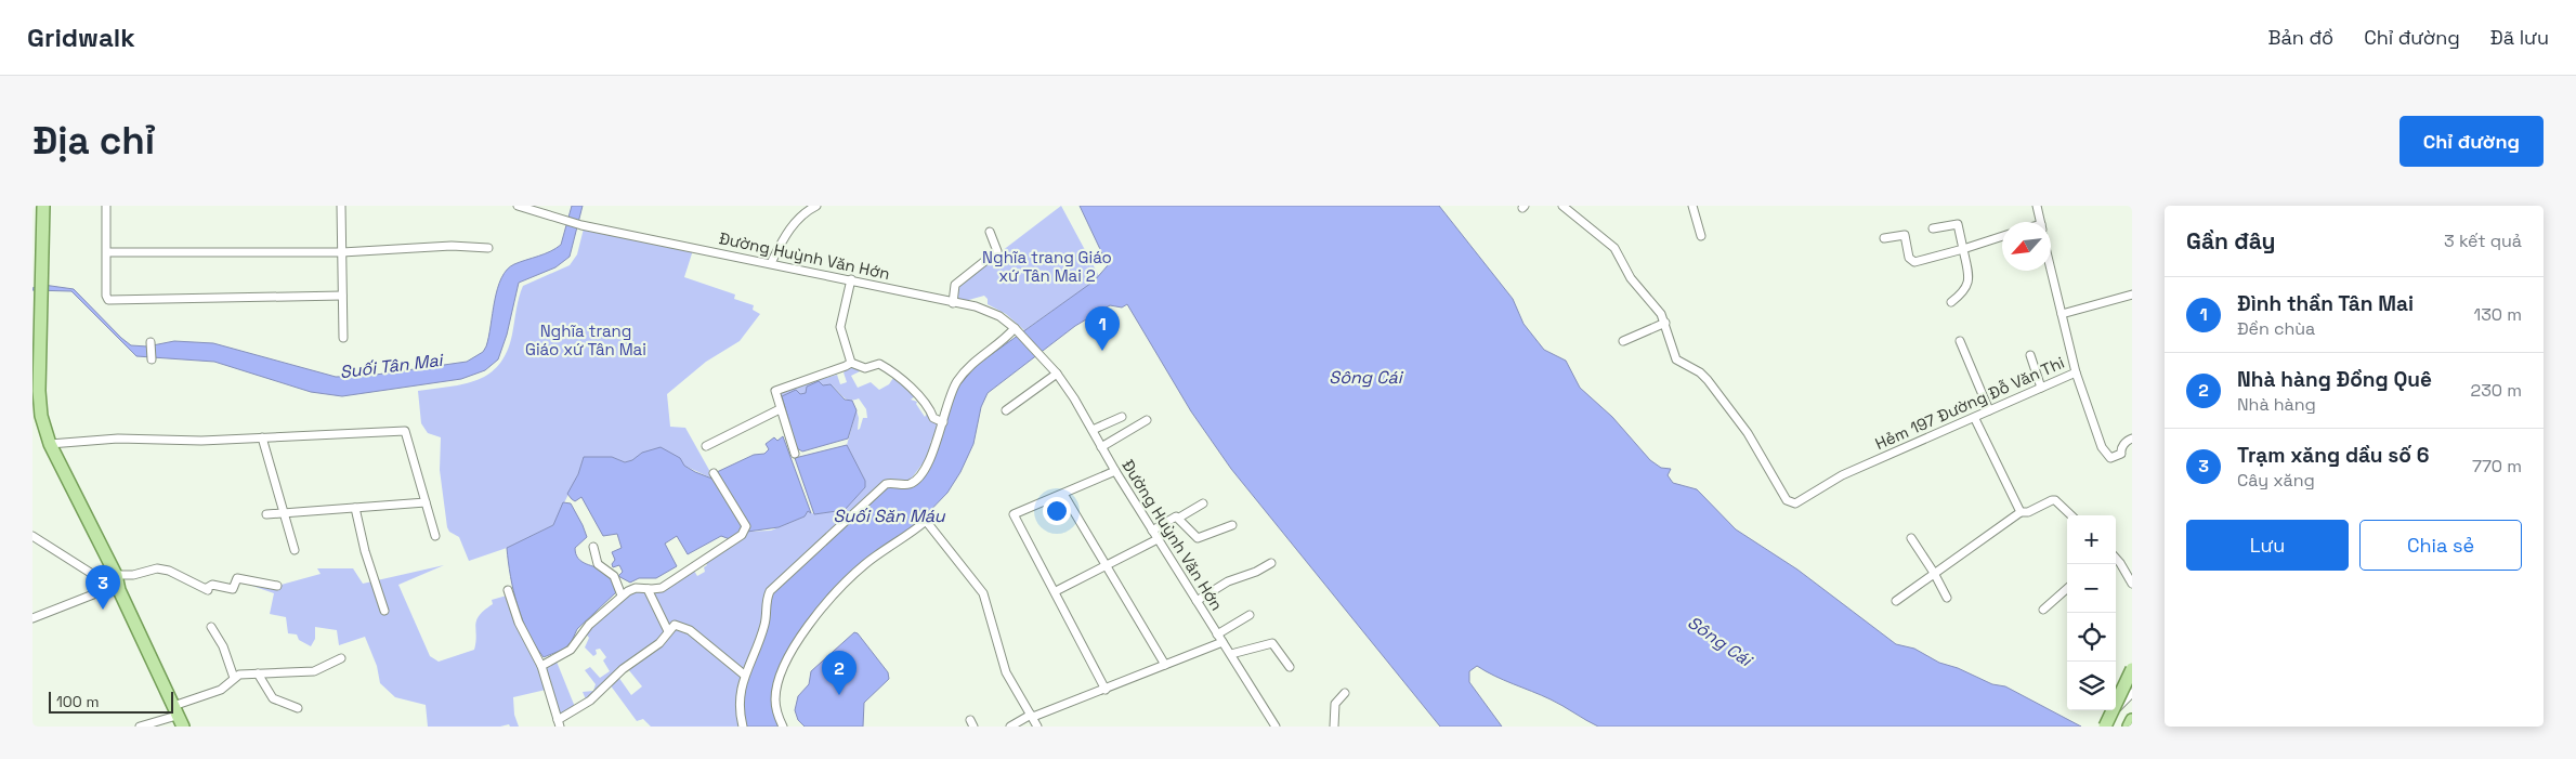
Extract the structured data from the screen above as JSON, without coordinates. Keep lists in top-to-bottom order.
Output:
{
  "streets": {
    "street": ["Đường Huỳnh Văn Hớn", "Hẻm 197 Đường Đỗ Văn Thi"]
  },
  "water": ["Suối Tân Mai", "Sông Cái", "Suối Săn Máu"],
  "parks": ["Nghĩa trang Giáo xứ Tân Mai 2", "Nghĩa trang Giáo xứ Tân Mai"],
  "scale_bar": "100 m",
  "north": "bottom left",
  "page": {
    "header": "Gridwalk",
    "nav": ["Bản đồ", "Chỉ đường", "Đã lưu"],
    "buttons": [
      "Chỉ đường",
      ["Lưu", "Chia sẻ"]
    ],
    "title": "Địa chỉ",
    "heading": ["Gần đây", "3 kết quả"],
    "list": [
      {
        "mark": "1",
        "name": "Đình thần Tân Mai",
        "note": "Đền chùa",
        "value": "130 m"
      },
      {
        "mark": "2",
        "name": "Nhà hàng Đồng Quê",
        "note": "Nhà hàng",
        "value": "230 m"
      },
      {
        "mark": "3",
        "name": "Trạm xăng dầu số 6",
        "note": "Cây xăng",
        "value": "770 m"
      }
    ],
    "pins": ["1", "3", "2"],
    "map_buttons": ["+", "−"],
    "scale": "100 m"
  }
}
